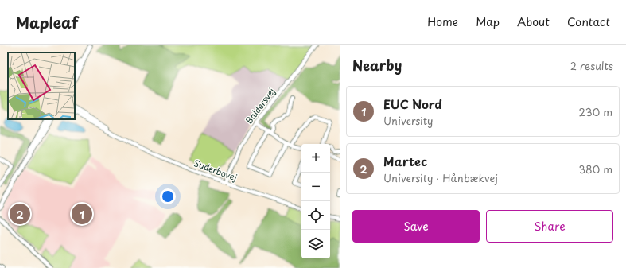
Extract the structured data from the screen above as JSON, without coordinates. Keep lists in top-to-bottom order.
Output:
{
  "streets": {
    "street": ["Baldersvej", "Suderbovej"]
  },
  "crossings": [
    ["Baldersvej", "Suderbovej"]
  ],
  "page": {
    "header": "Mapleaf",
    "nav": [
      "Home",
      "Map",
      "About",
      "Contact"
    ],
    "heading": ["Nearby", "2 results"],
    "list": [
      {
        "mark": "1",
        "name": "EUC Nord",
        "note": "University",
        "value": "230 m"
      },
      {
        "mark": "2",
        "name": "Martec",
        "note": "University · Hånbækvej",
        "value": "380 m"
      }
    ],
    "map_buttons": ["+", "−"],
    "buttons": ["Save", "Share"],
    "pins": ["1", "2"]
  }
}
